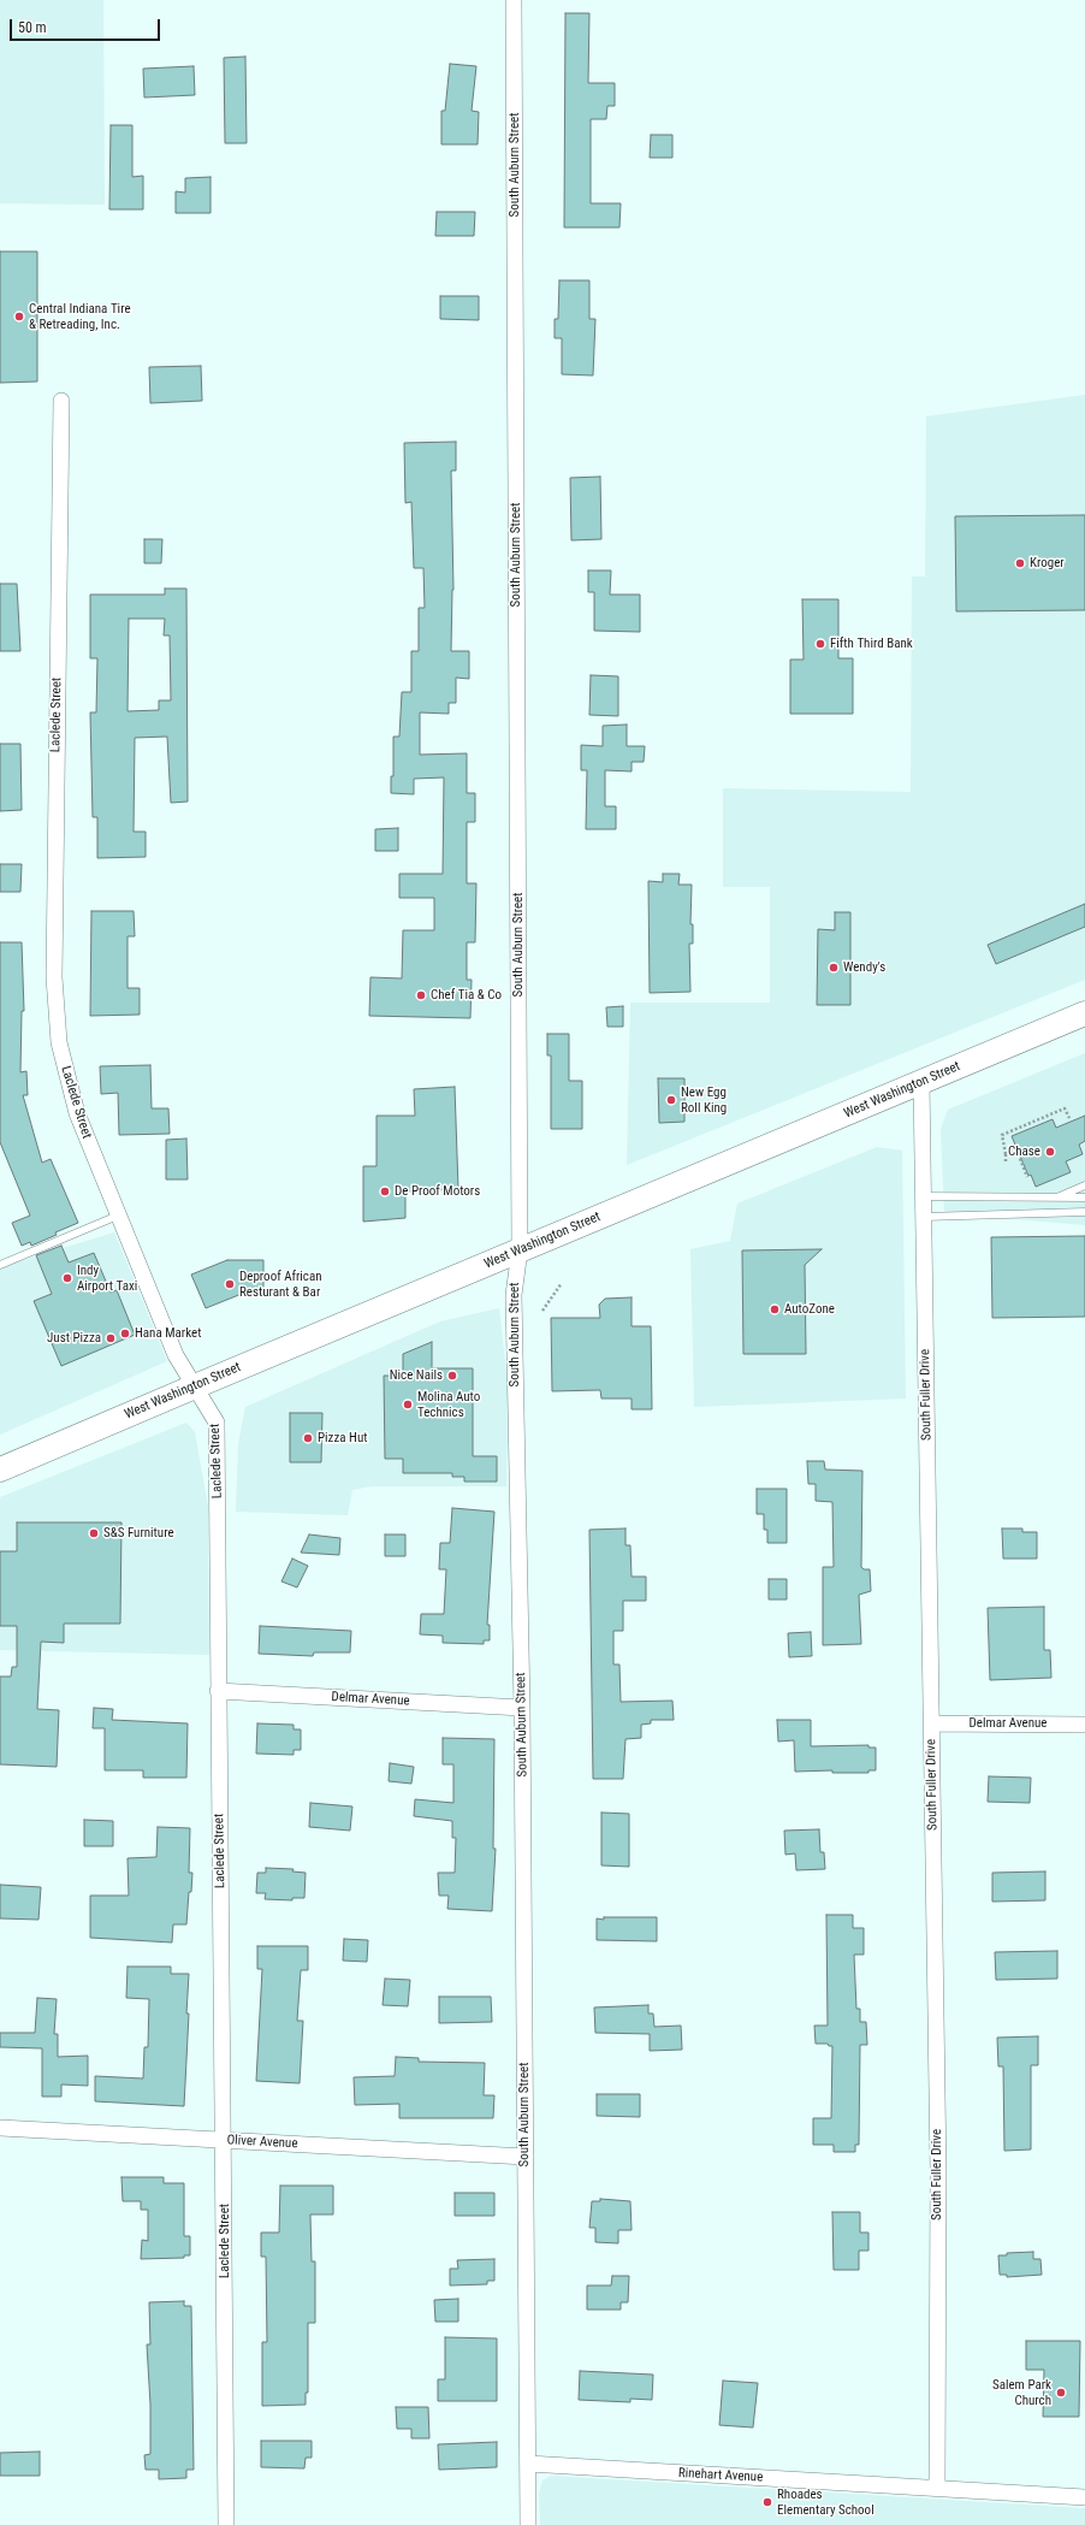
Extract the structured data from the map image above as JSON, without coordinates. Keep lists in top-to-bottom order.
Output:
{
  "streets": {
    "main road": ["West Washington Street"],
    "street": [
      "South Auburn Street",
      "Laclede Street",
      "South Fuller Drive",
      "Delmar Avenue",
      "Oliver Avenue",
      "Rinehart Avenue"
    ]
  },
  "crossings": [
    ["South Auburn Street", "West Washington Street"],
    ["South Auburn Street", "Delmar Avenue"],
    ["South Auburn Street", "Oliver Avenue"],
    ["South Auburn Street", "Rinehart Avenue"],
    ["Laclede Street", "West Washington Street"],
    ["Laclede Street", "Delmar Avenue"],
    ["Laclede Street", "Oliver Avenue"],
    ["West Washington Street", "South Fuller Drive"],
    ["South Fuller Drive", "Delmar Avenue"],
    ["South Fuller Drive", "Rinehart Avenue"]
  ],
  "places": [
    "Central Indiana Tire & Retreading, Inc.",
    "Kroger",
    "Fifth Third Bank",
    "Wendy's",
    "Chef Tia & Co",
    "New Egg Roll King",
    "Chase",
    "De Proof Motors",
    "Indy Airport Taxi",
    "Deproof African Resturant & Bar",
    "AutoZone",
    "Hana Market",
    "Just Pizza",
    "Nice Nails",
    "Molina Auto Technics",
    "Pizza Hut",
    "S&S Furniture",
    "Salem Park Church",
    "Rhoades Elementary School"
  ],
  "scale_bar": "50 m"
}
